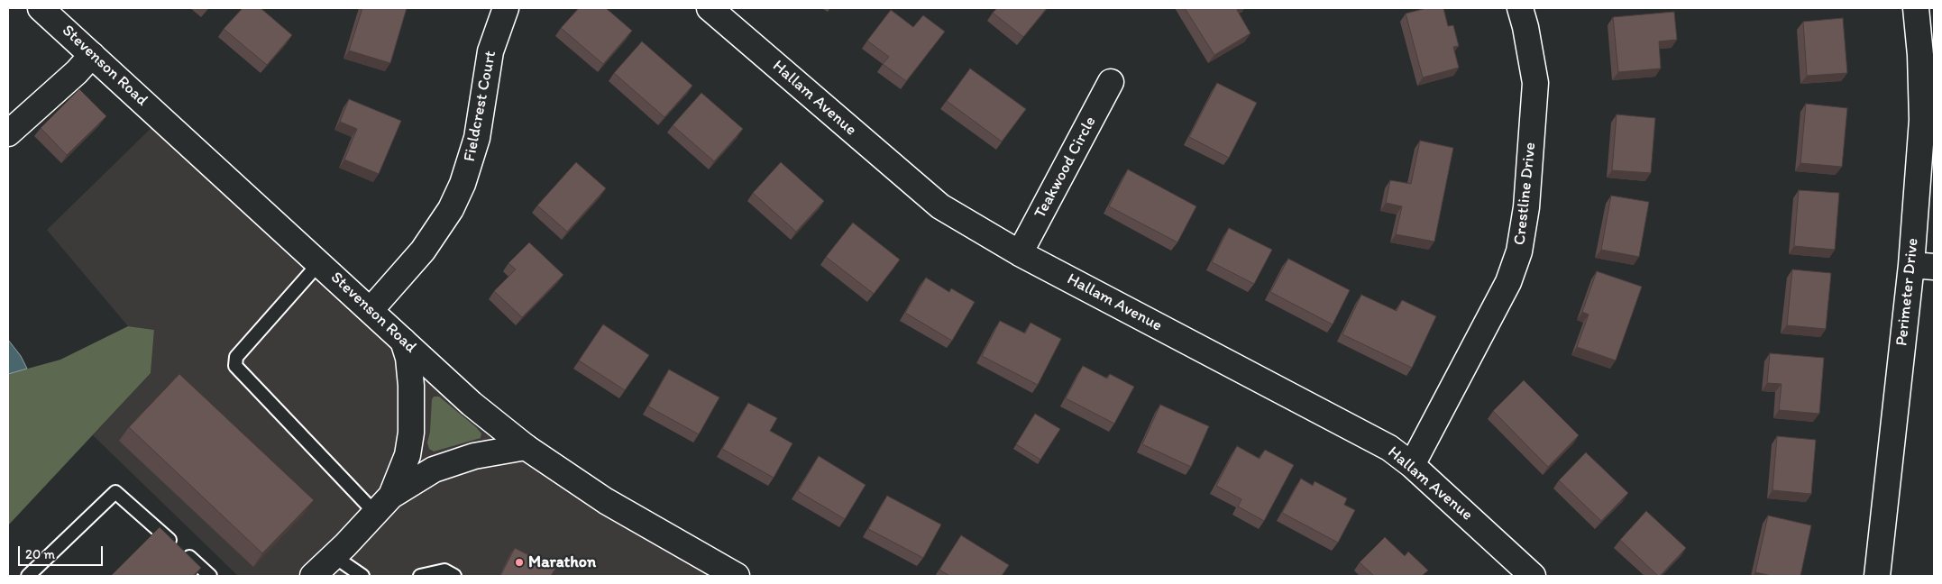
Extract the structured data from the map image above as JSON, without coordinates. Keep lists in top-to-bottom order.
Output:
{
  "streets": {
    "street": [
      "Stevenson Road",
      "Hallam Avenue",
      "Fieldcrest Court",
      "Teakwood Circle",
      "Crestline Drive",
      "Perimeter Drive"
    ]
  },
  "crossings": [
    ["Stevenson Road", "Fieldcrest Court"],
    ["Hallam Avenue", "Teakwood Circle"],
    ["Hallam Avenue", "Crestline Drive"]
  ],
  "places": ["Marathon"],
  "scale_bar": "20 m"
}
